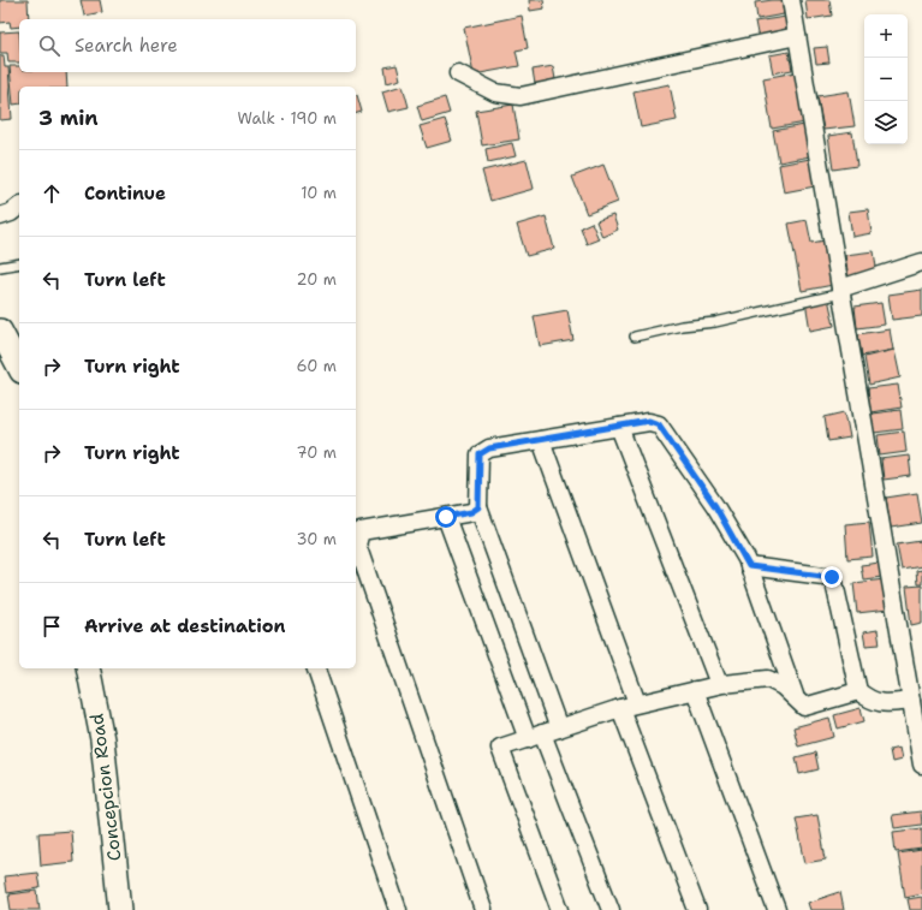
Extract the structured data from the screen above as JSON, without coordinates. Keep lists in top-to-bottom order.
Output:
{
  "streets": {
    "street": ["Concepcion Road"]
  },
  "page": {
    "map_buttons": ["+", "−"],
    "search": "Search here",
    "heading": ["3 min", "Walk · 190 m"],
    "list": [
      ["Continue", "10 m"],
      ["Turn left", "20 m"],
      ["Turn right", "60 m"],
      ["Turn right", "70 m"],
      ["Turn left", "30 m"],
      "Arrive at destination"
    ]
  }
}
